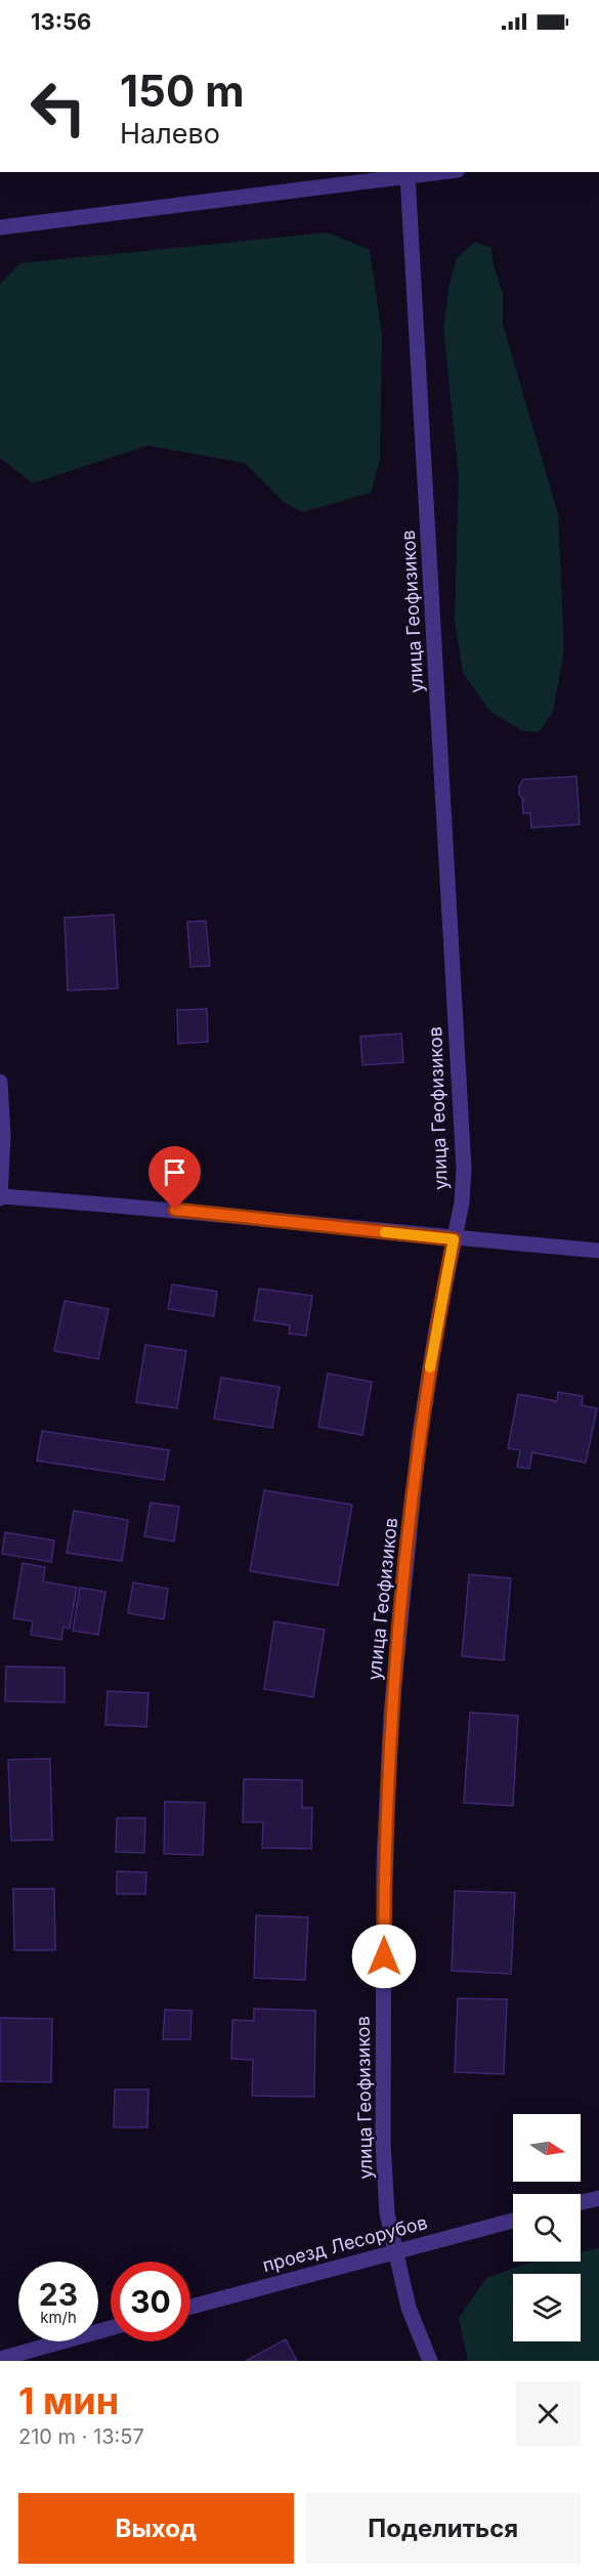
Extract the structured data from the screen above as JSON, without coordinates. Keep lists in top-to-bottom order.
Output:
{
  "streets": {
    "street": ["улица Геофизиков", "проезд Лесорубов"]
  },
  "crossings": [
    ["улица Геофизиков", "проезд Лесорубов"]
  ],
  "north": "right",
  "page": {
    "status": "13:56",
    "turn": ["150 m", "Налево"],
    "speed": "23 km/h",
    "limit": "30",
    "heading": ["1 мин", "210 m · 13:57"],
    "buttons": ["Выход", "Поделиться"]
  }
}
